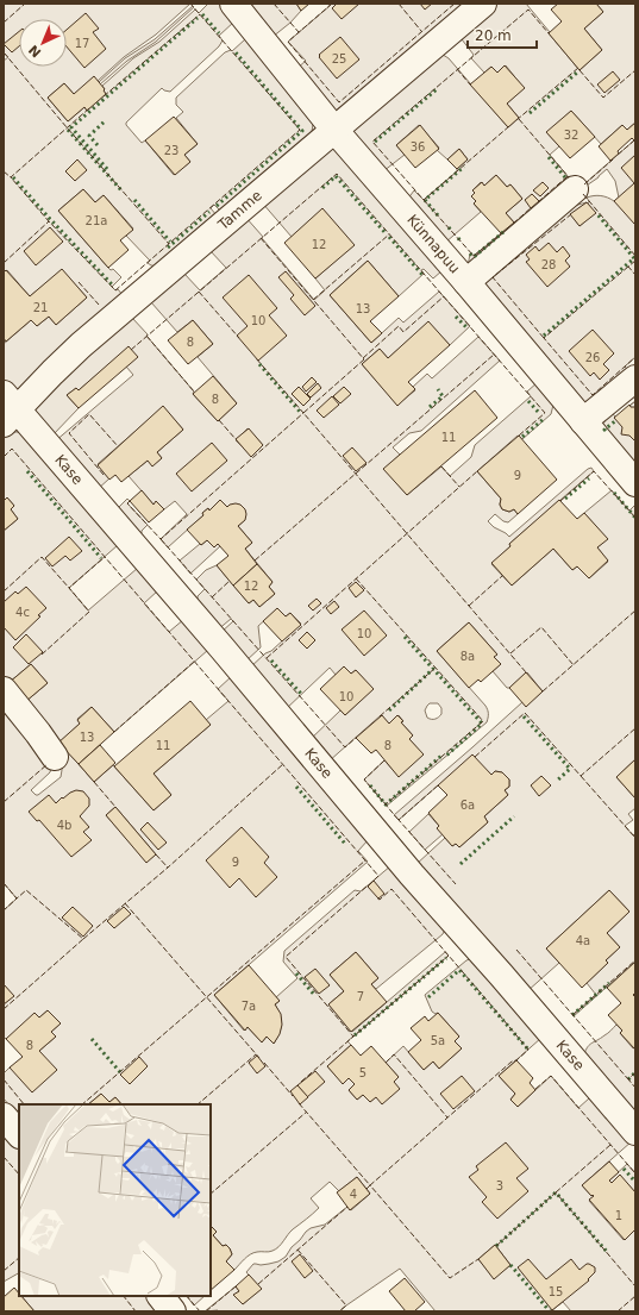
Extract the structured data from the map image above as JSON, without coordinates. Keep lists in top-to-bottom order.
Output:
{
  "streets": {
    "street": ["Tamme", "Künnapuu", "Kase"]
  },
  "crossings": [
    ["Tamme", "Künnapuu"],
    ["Tamme", "Kase"]
  ],
  "house_numbers": [
    "17",
    "25",
    "32",
    "36",
    "23",
    "21a",
    "12",
    "28",
    "21",
    "13",
    "10",
    "8",
    "26",
    "8",
    "11",
    "9",
    "12",
    "4c",
    "10",
    "8a",
    "10",
    "13",
    "11",
    "8",
    "6a",
    "4b",
    "9",
    "4a",
    "7",
    "7a",
    "5a",
    "8",
    "5",
    "3",
    "4",
    "1",
    "15"
  ],
  "scale_bar": "20 m",
  "north": "bottom left"
}
